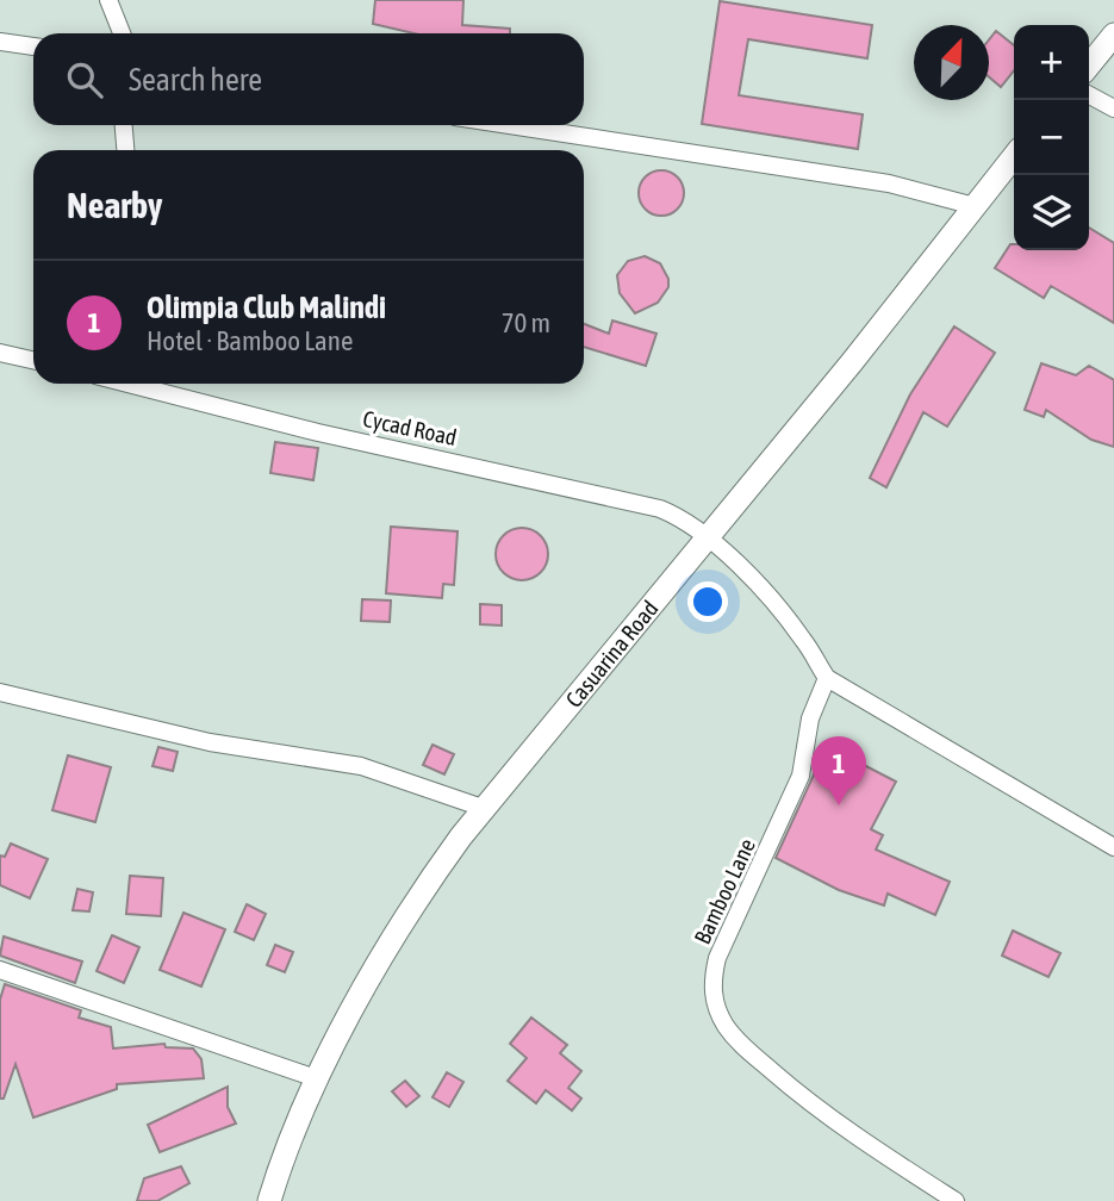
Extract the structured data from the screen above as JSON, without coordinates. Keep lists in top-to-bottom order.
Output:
{
  "streets": {
    "street": ["Cycad Road", "Casuarina Road", "Bamboo Lane"]
  },
  "crossings": [
    ["Cycad Road", "Casuarina Road"]
  ],
  "north": "top right",
  "page": {
    "map_buttons": ["+", "−"],
    "search": "Search here",
    "heading": "Nearby",
    "list": [
      {
        "mark": "1",
        "name": "Olimpia Club Malindi",
        "note": "Hotel · Bamboo Lane",
        "value": "70 m"
      }
    ],
    "pins": "1"
  }
}
